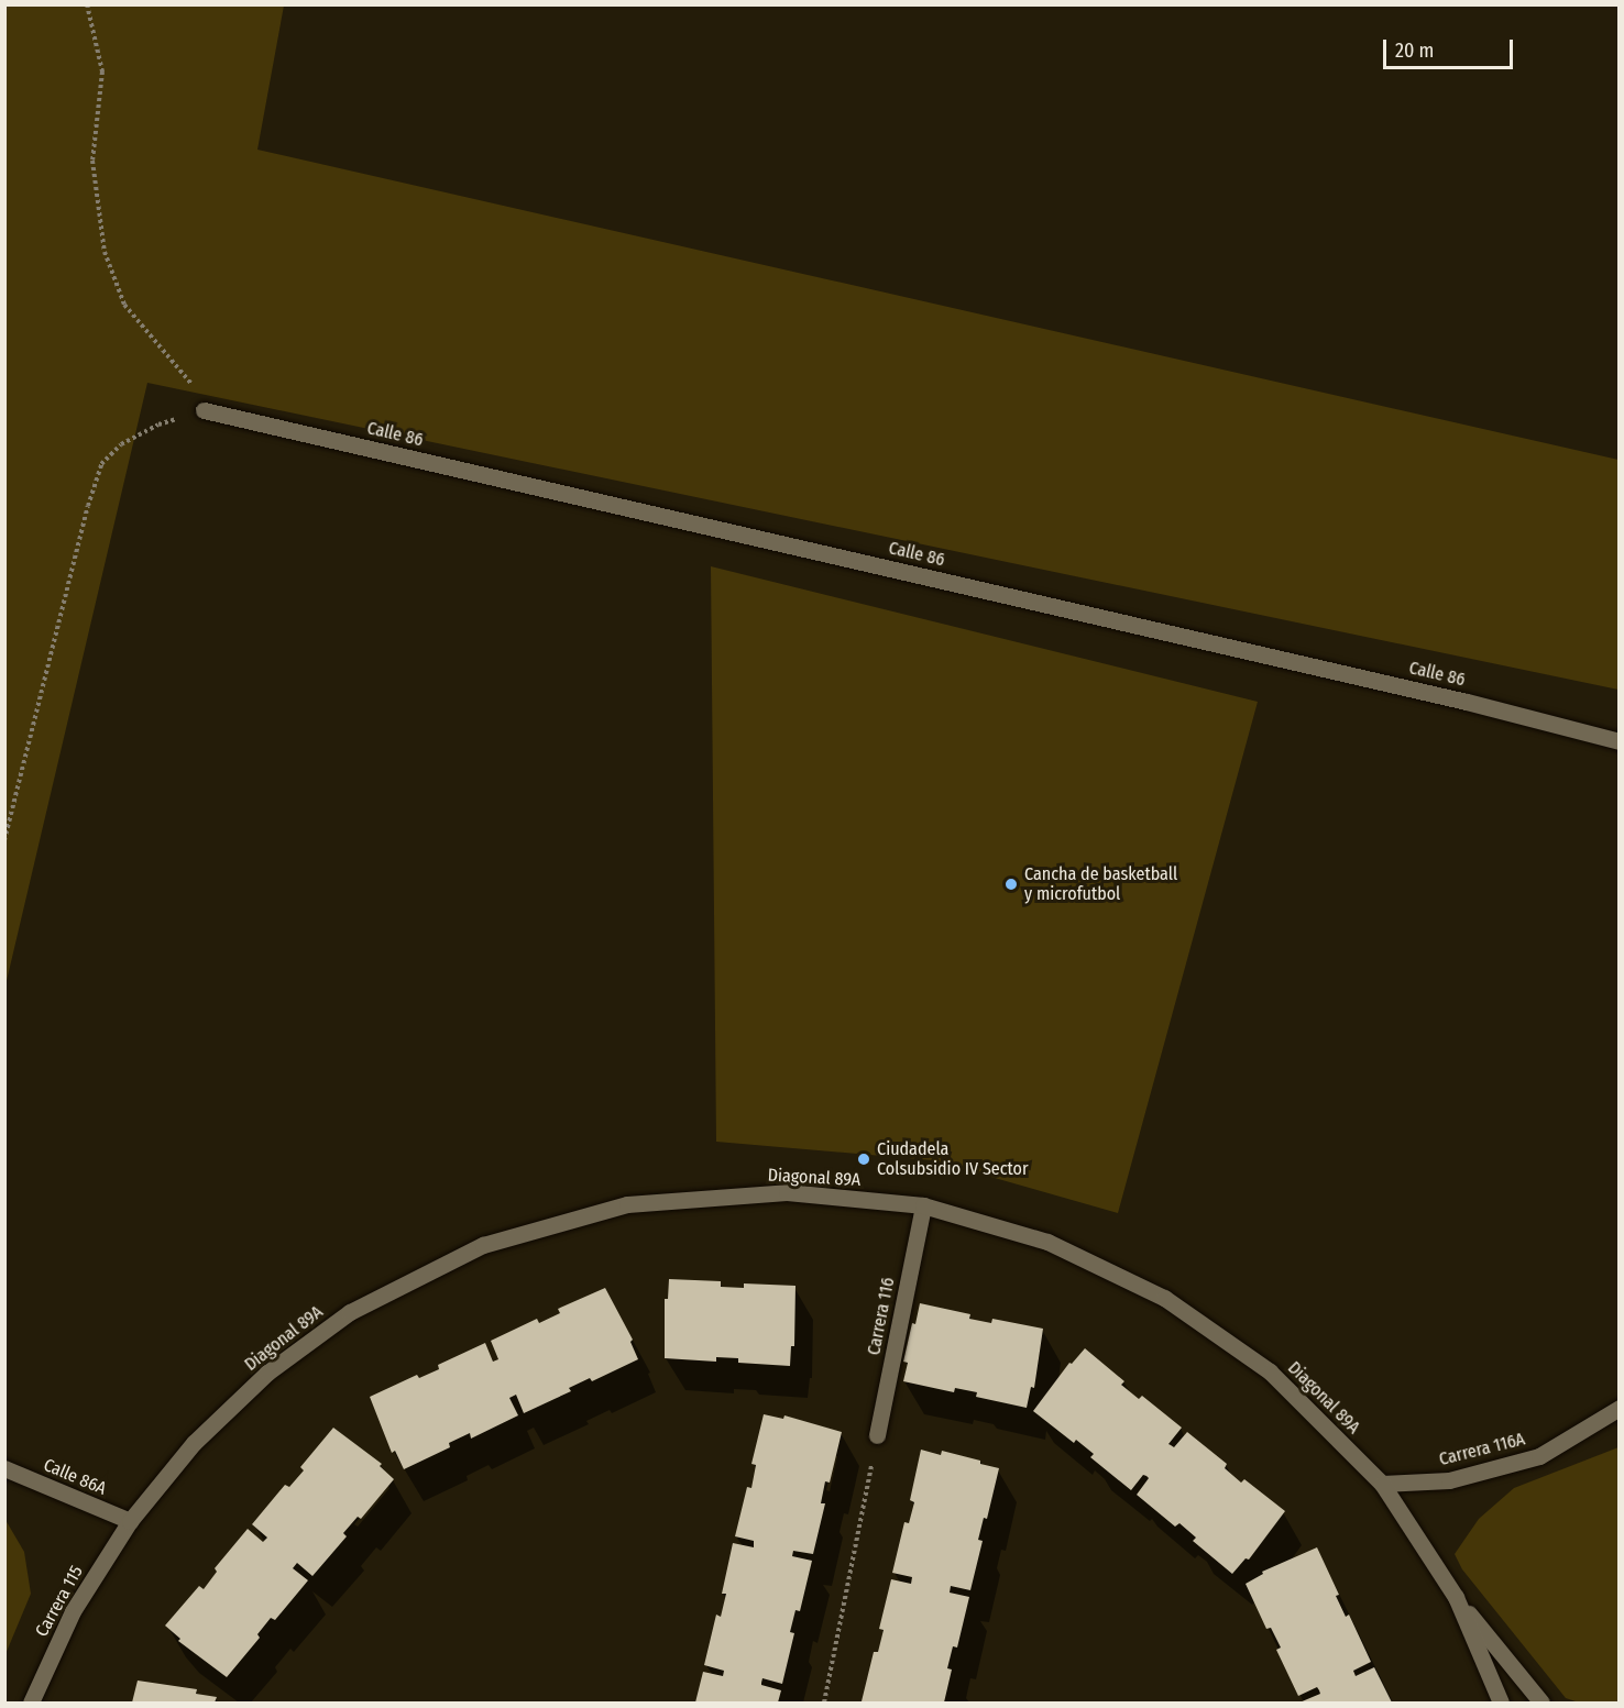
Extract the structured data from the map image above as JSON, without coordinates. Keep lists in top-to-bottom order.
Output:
{
  "streets": {
    "street": [
      "Calle 86",
      "Diagonal 89A",
      "Carrera 116",
      "Carrera 116A",
      "Calle 86A",
      "Carrera 115"
    ]
  },
  "crossings": [
    ["Diagonal 89A", "Carrera 116"],
    ["Diagonal 89A", "Carrera 116A"],
    ["Diagonal 89A", "Calle 86A"],
    ["Diagonal 89A", "Carrera 115"],
    ["Calle 86A", "Carrera 115"]
  ],
  "places": ["Cancha de basketball y microfutbol", "Ciudadela Colsubsidio IV Sector"],
  "scale_bar": "20 m"
}
